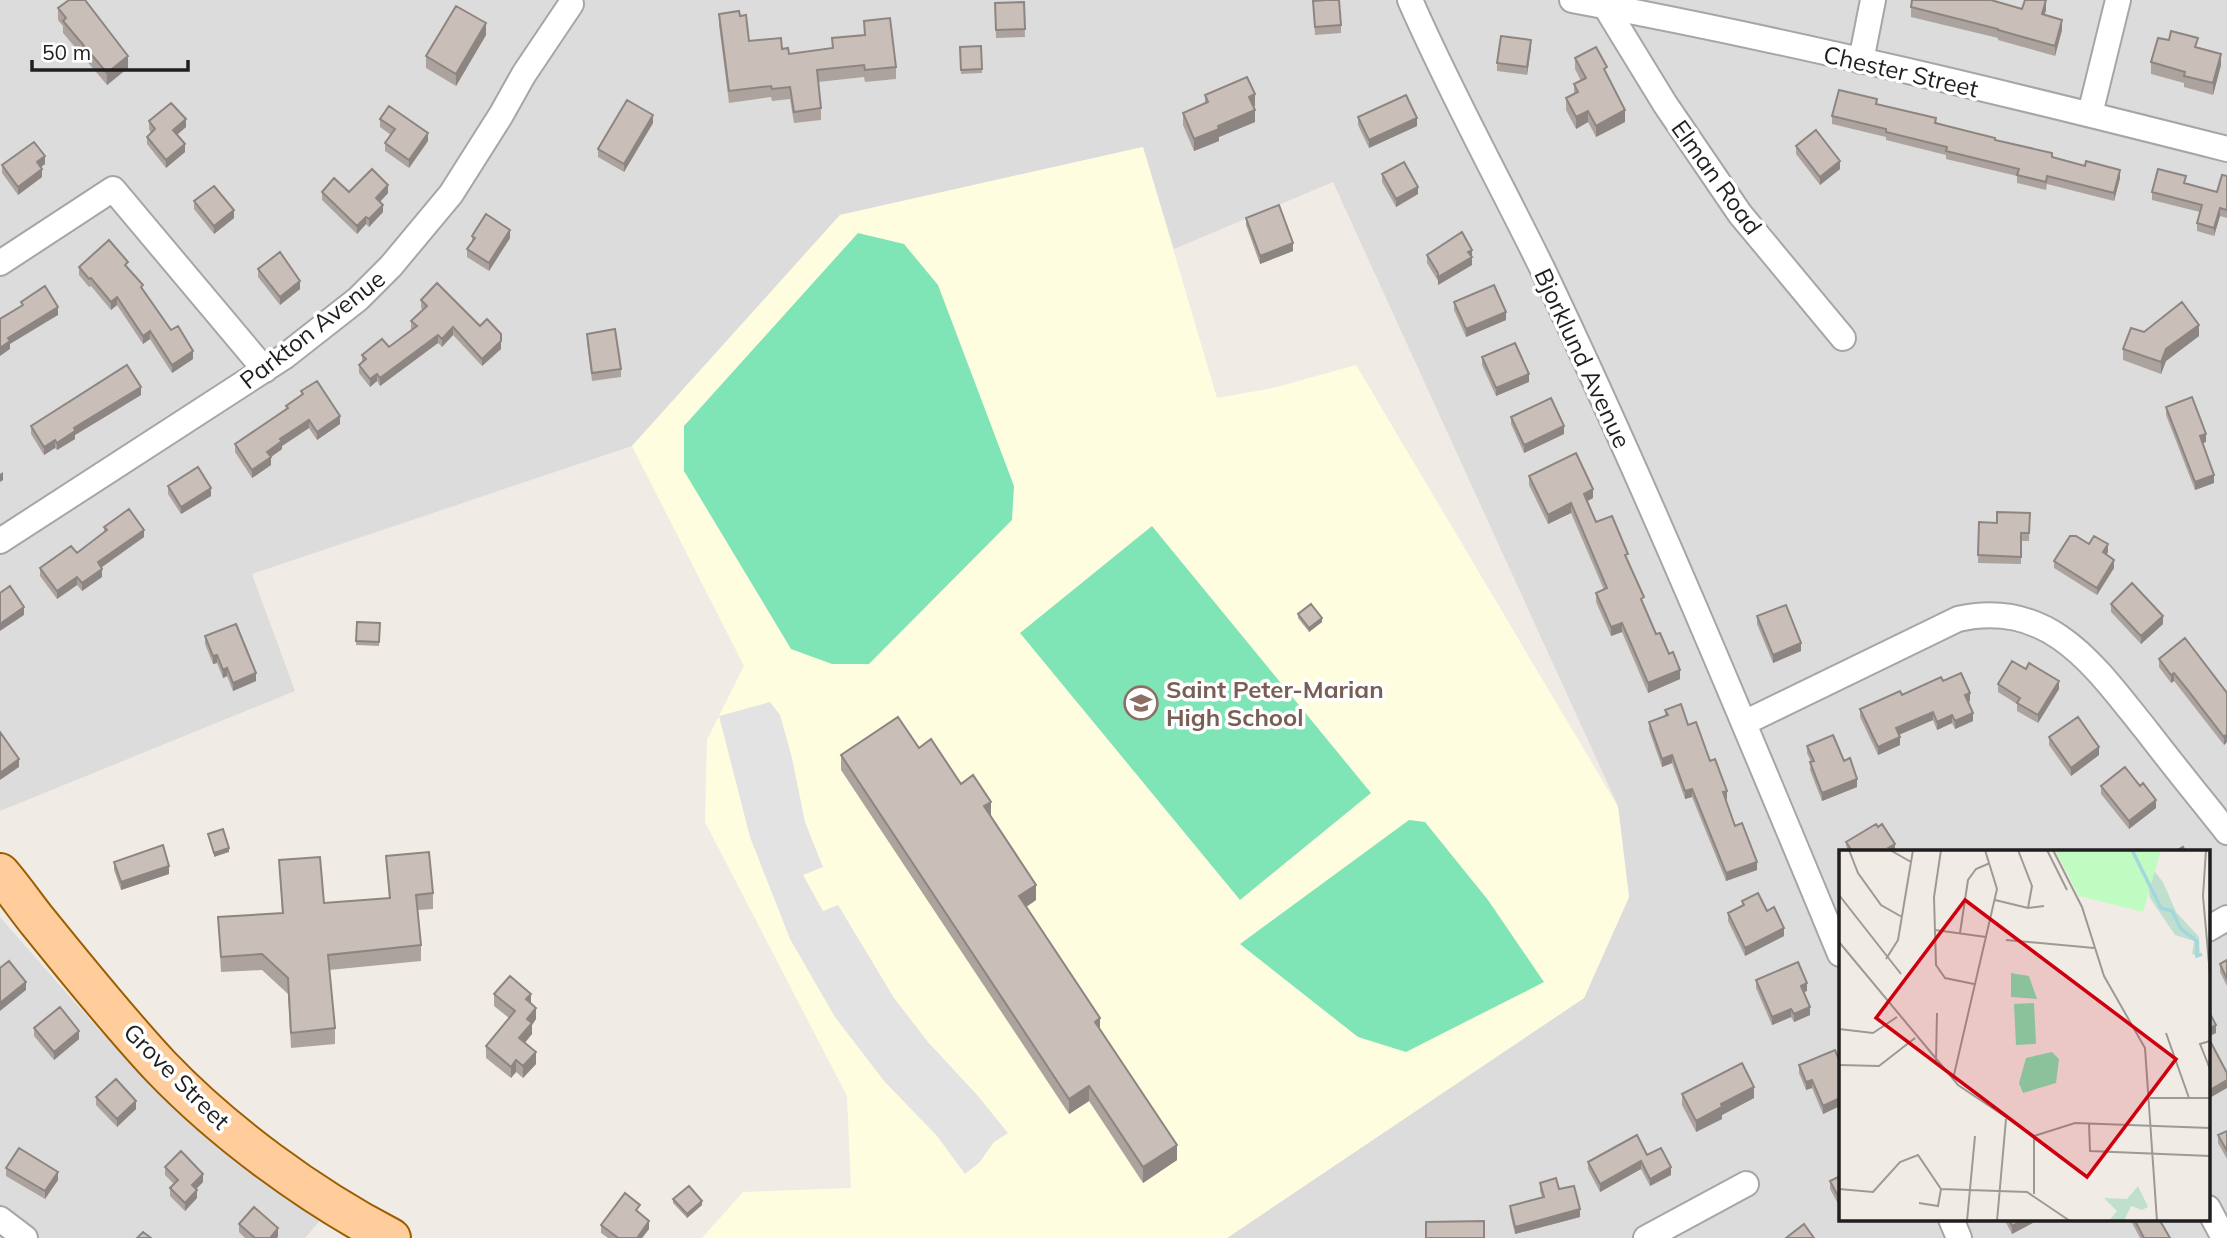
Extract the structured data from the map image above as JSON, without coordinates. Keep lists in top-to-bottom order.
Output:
{
  "streets": {
    "main road": ["Grove Street"],
    "street": [
      "Chester Street",
      "Elman Road",
      "Parkton Avenue",
      "Bjorklund Avenue"
    ]
  },
  "crossings": [
    ["Chester Street", "Elman Road"]
  ],
  "places": {
    "school or university": ["Saint Peter-Marian High School"]
  },
  "scale_bar": "50 m"
}
